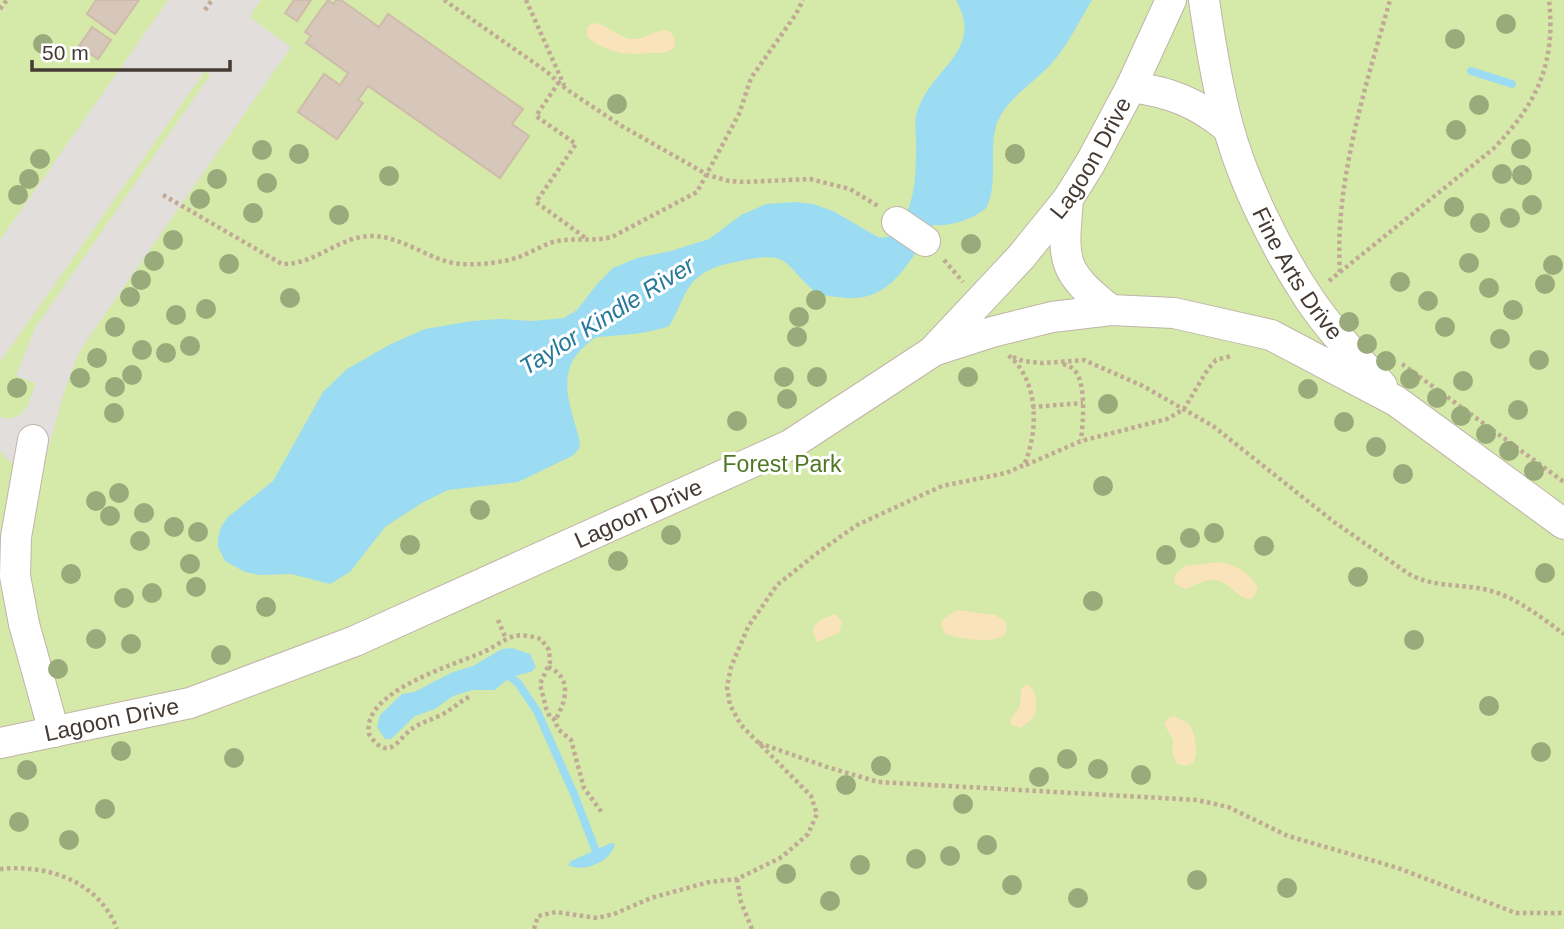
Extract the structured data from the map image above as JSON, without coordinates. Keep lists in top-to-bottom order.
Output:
{
  "streets": {
    "street": ["Lagoon Drive", "Fine Arts Drive"]
  },
  "crossings": [
    ["Lagoon Drive", "Fine Arts Drive"]
  ],
  "water": ["Taylor Kindle River"],
  "parks": ["Forest Park"],
  "scale_bar": "50 m"
}
